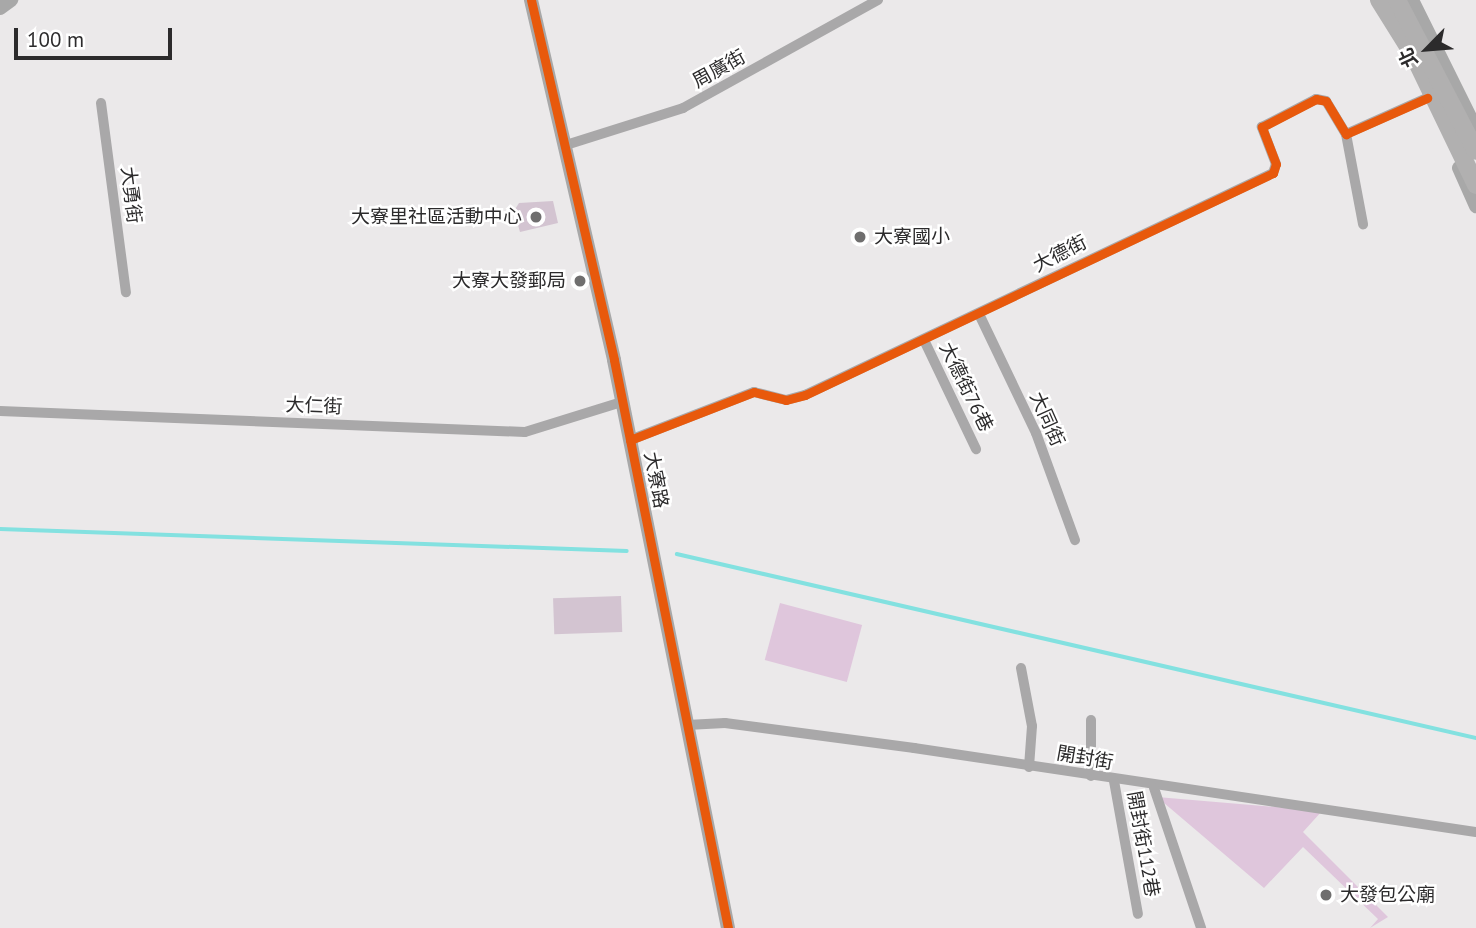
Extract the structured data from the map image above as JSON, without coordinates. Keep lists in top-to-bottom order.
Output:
{
  "streets": {
    "street": [
      "周廣街",
      "大勇街",
      "大德街",
      "大德街76巷",
      "大仁街",
      "大同街",
      "大寮路",
      "開封街",
      "開封街112巷"
    ]
  },
  "crossings": [
    ["周廣街", "大寮路"],
    ["大德街", "大德街76巷"],
    ["大德街", "大同街"],
    ["大德街", "大寮路"],
    ["大仁街", "大寮路"],
    ["大寮路", "開封街"],
    ["開封街", "開封街112巷"]
  ],
  "places": [
    "大寮里社區活動中心",
    "大寮國小",
    "大寮大發郵局",
    "大發包公廟"
  ],
  "scale_bar": "100 m",
  "north": "bottom left"
}
